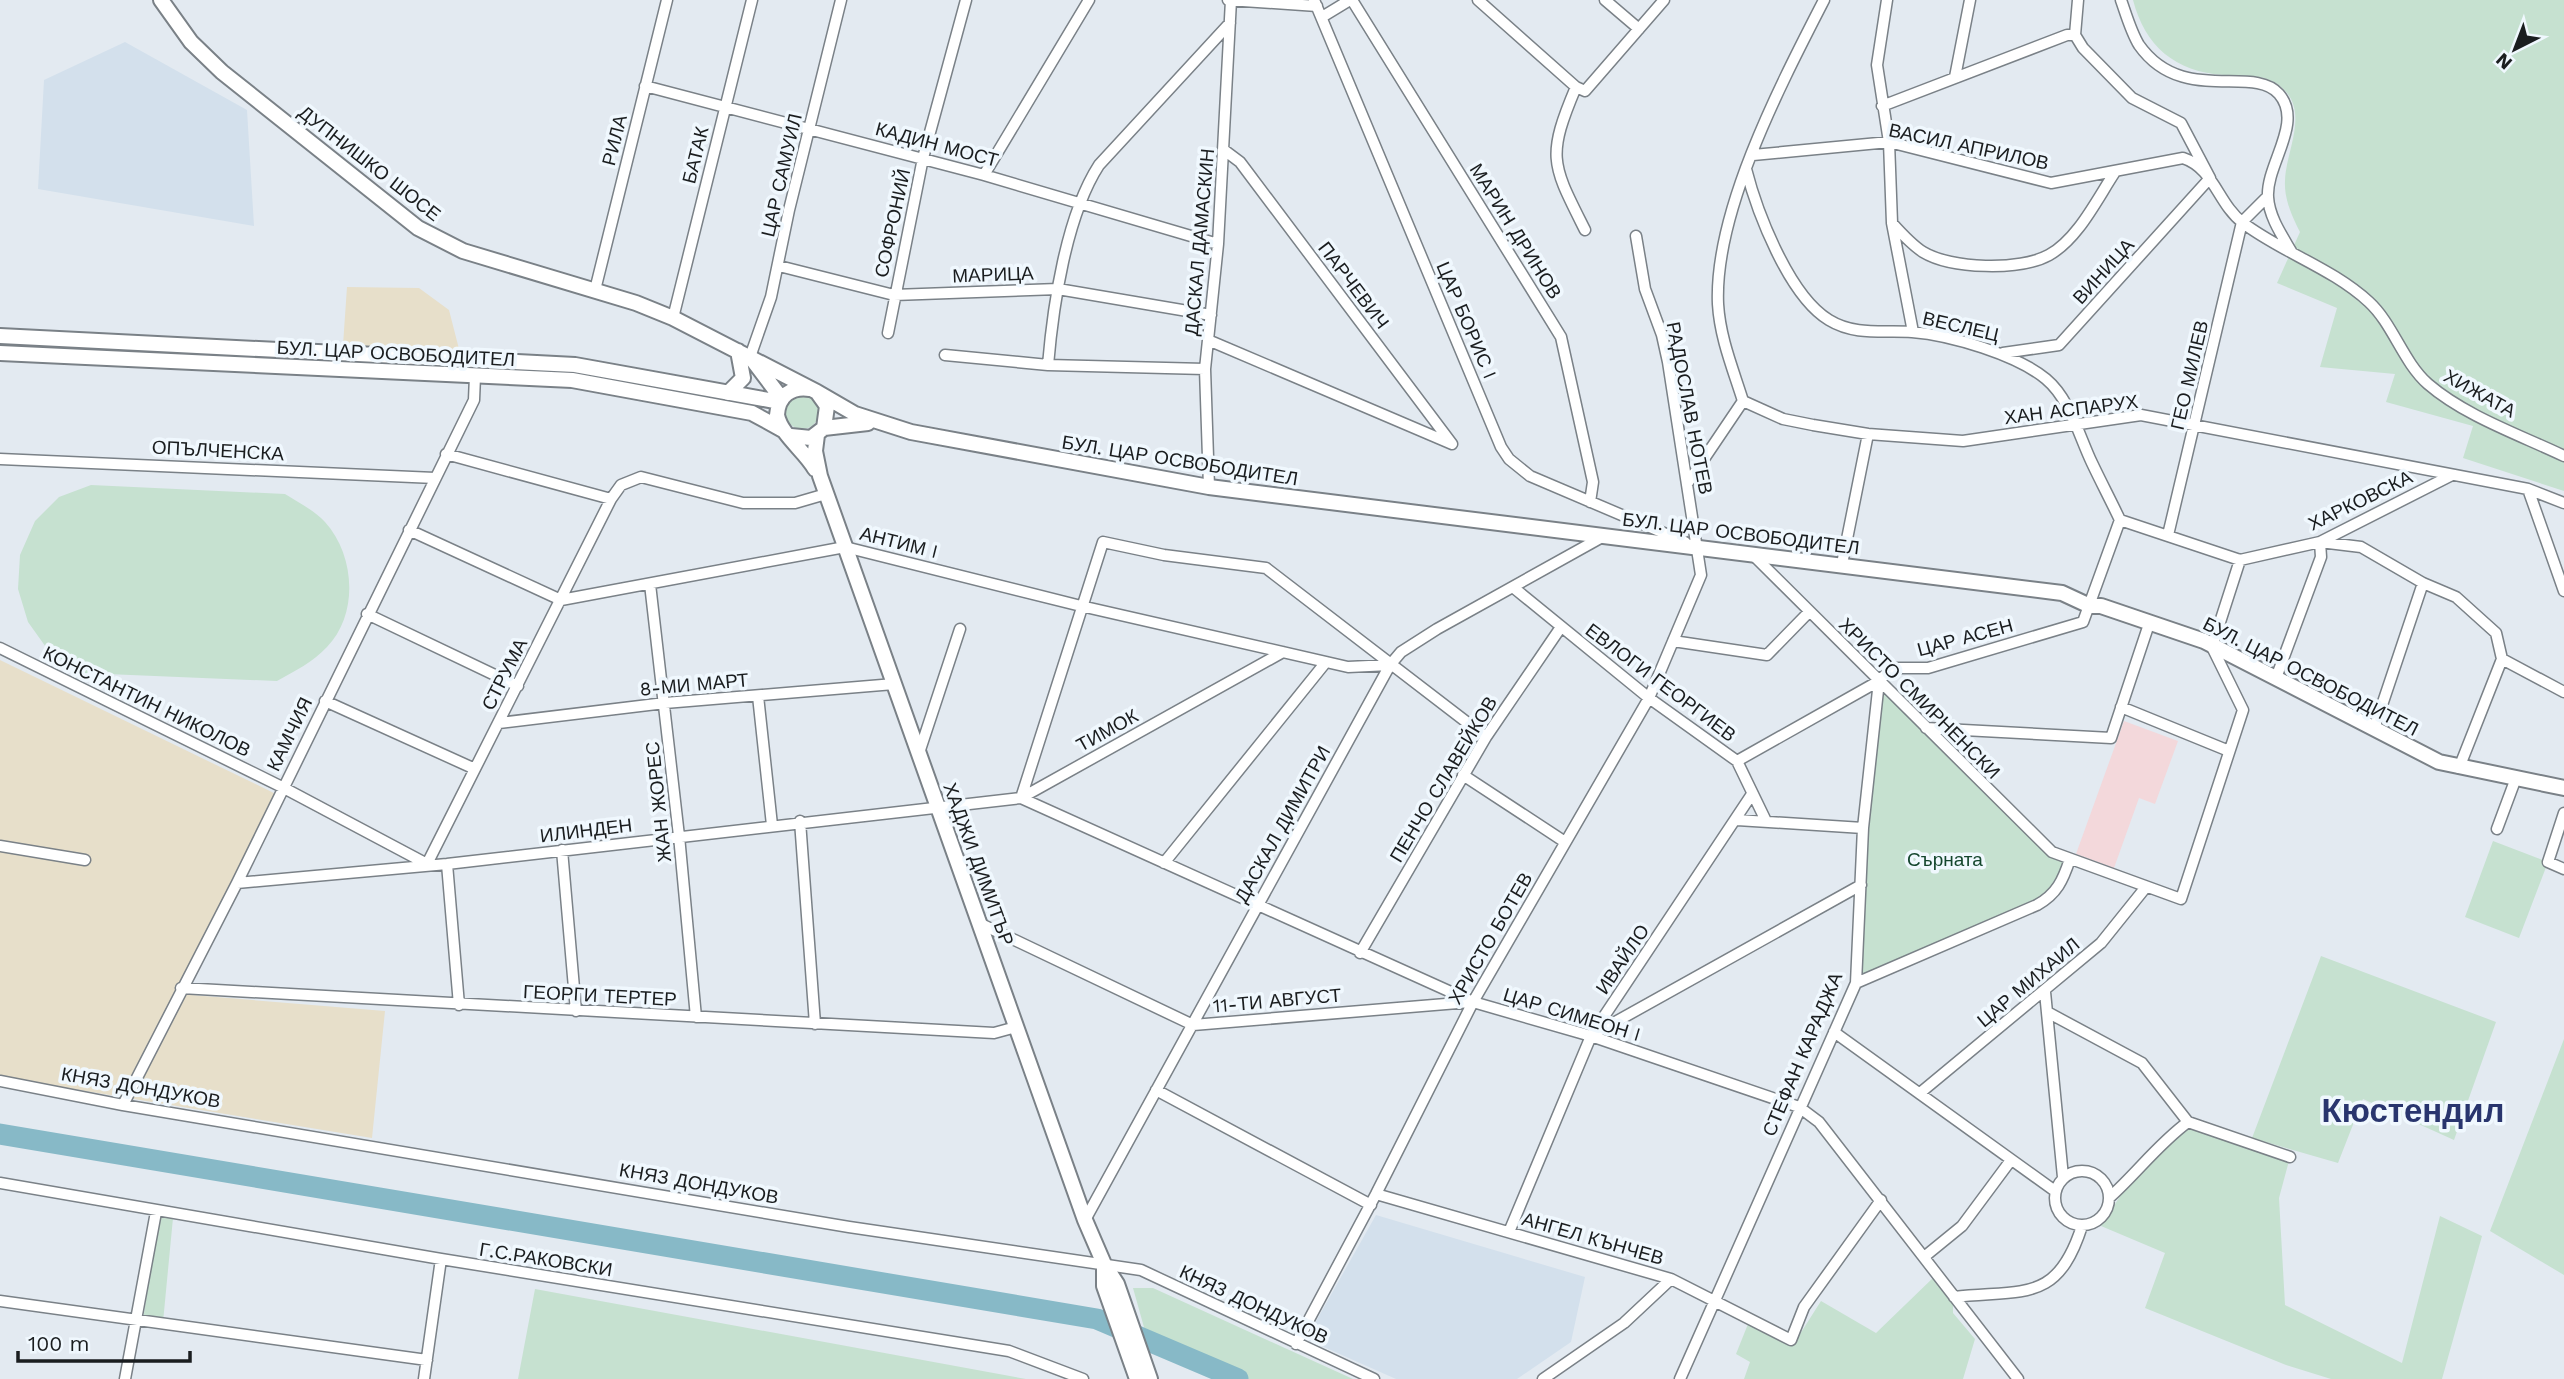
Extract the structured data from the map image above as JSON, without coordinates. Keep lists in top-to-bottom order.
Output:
{
  "streets": {
    "main road": ["ДУПНИШКО ШОСЕ", "БУЛ. ЦАР ОСВОБОДИТЕЛ", "ХАДЖИ ДИМИТЪР"],
    "street": [
      "РИЛА",
      "КАДИН МОСТ",
      "ВАСИЛ АПРИЛОВ",
      "БАТАК",
      "ЦАР САМУИЛ",
      "СОФРОНИЙ",
      "МАРИН ДРИНОВ",
      "ДАСКАЛ ДАМАСКИН",
      "ВИНИЦА",
      "МАРИЦА",
      "ПАРЧЕВИЧ",
      "ЦАР БОРИС I",
      "ВЕСЛЕЦ",
      "ГЕО МИЛЕВ",
      "ХИЖАТА",
      "РАДОСЛАВ НОТЕВ",
      "ХАН АСПАРУХ",
      "ОПЪЛЧЕНСКА",
      "ХАРКОВСКА",
      "АНТИМ I",
      "ЦАР АСЕН",
      "СТРУМА",
      "ЕВЛОГИ ГЕОРГИЕВ",
      "8-МИ МАРТ",
      "ХРИСТО СМИРНЕНСКИ",
      "КОНСТАНТИН НИКОЛОВ",
      "ТИМОК",
      "КАМЧИЯ",
      "ПЕНЧО СЛАВЕЙКОВ",
      "ЖАН ЖОРЕС",
      "ДАСКАЛ ДИМИТРИ",
      "ИЛИНДЕН",
      "ХРИСТО БОТЕВ",
      "ИВАЙЛО",
      "ЦАР МИХАИЛ",
      "ГЕОРГИ ТЕРТЕР",
      "11-ТИ АВГУСТ",
      "ЦАР СИМЕОН I",
      "СТЕФАН КАРАДЖА",
      "КНЯЗ ДОНДУКОВ",
      "АНГЕЛ КЪНЧЕВ",
      "Г.С.РАКОВСКИ"
    ]
  },
  "crossings": [
    ["РИЛА", "КАДИН МОСТ"],
    ["РИЛА", "ДУПНИШКО ШОСЕ"],
    ["КАДИН МОСТ", "БАТАК"],
    ["КАДИН МОСТ", "ЦАР САМУИЛ"],
    ["КАДИН МОСТ", "СОФРОНИЙ"],
    ["КАДИН МОСТ", "ДАСКАЛ ДАМАСКИН"],
    ["ВАСИЛ АПРИЛОВ", "ВИНИЦА"],
    ["ВАСИЛ АПРИЛОВ", "ГЕО МИЛЕВ"],
    ["ВАСИЛ АПРИЛОВ", "ХИЖАТА"],
    ["БАТАК", "ДУПНИШКО ШОСЕ"],
    ["ДУПНИШКО ШОСЕ", "ЦАР САМУИЛ"],
    ["ДУПНИШКО ШОСЕ", "БУЛ. ЦАР ОСВОБОДИТЕЛ"],
    ["ЦАР САМУИЛ", "МАРИЦА"],
    ["СОФРОНИЙ", "МАРИЦА"],
    ["МАРИН ДРИНОВ", "ЦАР БОРИС I"],
    ["ДАСКАЛ ДАМАСКИН", "МАРИЦА"],
    ["ДАСКАЛ ДАМАСКИН", "ПАРЧЕВИЧ"],
    ["ДАСКАЛ ДАМАСКИН", "БУЛ. ЦАР ОСВОБОДИТЕЛ"],
    ["ВИНИЦА", "ВЕСЛЕЦ"],
    ["ЦАР БОРИС I", "БУЛ. ЦАР ОСВОБОДИТЕЛ"],
    ["ЦАР БОРИС I", "РАДОСЛАВ НОТЕВ"],
    ["ЦАР БОРИС I", "ХРИСТО БОТЕВ"],
    ["ВЕСЛЕЦ", "ХАН АСПАРУХ"],
    ["БУЛ. ЦАР ОСВОБОДИТЕЛ", "РАДОСЛАВ НОТЕВ"],
    ["БУЛ. ЦАР ОСВОБОДИТЕЛ", "ЦАР АСЕН"],
    ["БУЛ. ЦАР ОСВОБОДИТЕЛ", "ХРИСТО СМИРНЕНСКИ"],
    ["БУЛ. ЦАР ОСВОБОДИТЕЛ", "КАМЧИЯ"],
    ["БУЛ. ЦАР ОСВОБОДИТЕЛ", "ДАСКАЛ ДИМИТРИ"],
    ["БУЛ. ЦАР ОСВОБОДИТЕЛ", "ХРИСТО БОТЕВ"],
    ["ГЕО МИЛЕВ", "ХАН АСПАРУХ"],
    ["РАДОСЛАВ НОТЕВ", "ХРИСТО БОТЕВ"],
    ["ХАН АСПАРУХ", "ХАРКОВСКА"],
    ["ОПЪЛЧЕНСКА", "КАМЧИЯ"],
    ["АНТИМ I", "СТРУМА"],
    ["АНТИМ I", "ТИМОК"],
    ["АНТИМ I", "ЖАН ЖОРЕС"],
    ["АНТИМ I", "ДАСКАЛ ДИМИТРИ"],
    ["АНТИМ I", "ХАДЖИ ДИМИТЪР"],
    ["ЦАР АСЕН", "ЕВЛОГИ ГЕОРГИЕВ"],
    ["ЦАР АСЕН", "ХРИСТО СМИРНЕНСКИ"],
    ["ЦАР АСЕН", "СТЕФАН КАРАДЖА"],
    ["СТРУМА", "8-МИ МАРТ"],
    ["СТРУМА", "КОНСТАНТИН НИКОЛОВ"],
    ["СТРУМА", "ИЛИНДЕН"],
    ["ЕВЛОГИ ГЕОРГИЕВ", "ПЕНЧО СЛАВЕЙКОВ"],
    ["ЕВЛОГИ ГЕОРГИЕВ", "ДАСКАЛ ДИМИТРИ"],
    ["ЕВЛОГИ ГЕОРГИЕВ", "ХРИСТО БОТЕВ"],
    ["ЕВЛОГИ ГЕОРГИЕВ", "ИВАЙЛО"],
    ["8-МИ МАРТ", "ЖАН ЖОРЕС"],
    ["8-МИ МАРТ", "ХАДЖИ ДИМИТЪР"],
    ["ХРИСТО СМИРНЕНСКИ", "ЦАР МИХАИЛ"],
    ["ХРИСТО СМИРНЕНСКИ", "СТЕФАН КАРАДЖА"],
    ["КОНСТАНТИН НИКОЛОВ", "КАМЧИЯ"],
    ["КОНСТАНТИН НИКОЛОВ", "ИЛИНДЕН"],
    ["ТИМОК", "ИЛИНДЕН"],
    ["ТИМОК", "ХАДЖИ ДИМИТЪР"],
    ["ТИМОК", "ЦАР СИМЕОН I"],
    ["КАМЧИЯ", "ИЛИНДЕН"],
    ["КАМЧИЯ", "ГЕОРГИ ТЕРТЕР"],
    ["КАМЧИЯ", "КНЯЗ ДОНДУКОВ"],
    ["ПЕНЧО СЛАВЕЙКОВ", "ЦАР СИМЕОН I"],
    ["ЖАН ЖОРЕС", "ИЛИНДЕН"],
    ["ЖАН ЖОРЕС", "ГЕОРГИ ТЕРТЕР"],
    ["ДАСКАЛ ДИМИТРИ", "ХАДЖИ ДИМИТЪР"],
    ["ДАСКАЛ ДИМИТРИ", "11-ТИ АВГУСТ"],
    ["ДАСКАЛ ДИМИТРИ", "ЦАР СИМЕОН I"],
    ["ИЛИНДЕН", "ХАДЖИ ДИМИТЪР"],
    ["ХАДЖИ ДИМИТЪР", "ГЕОРГИ ТЕРТЕР"],
    ["ХАДЖИ ДИМИТЪР", "11-ТИ АВГУСТ"],
    ["ХАДЖИ ДИМИТЪР", "КНЯЗ ДОНДУКОВ"],
    ["ХРИСТО БОТЕВ", "11-ТИ АВГУСТ"],
    ["ХРИСТО БОТЕВ", "ЦАР СИМЕОН I"],
    ["ХРИСТО БОТЕВ", "КНЯЗ ДОНДУКОВ"],
    ["ХРИСТО БОТЕВ", "АНГЕЛ КЪНЧЕВ"],
    ["ИВАЙЛО", "ЦАР СИМЕОН I"],
    ["ИВАЙЛО", "АНГЕЛ КЪНЧЕВ"],
    ["11-ТИ АВГУСТ", "ЦАР СИМЕОН I"],
    ["ЦАР СИМЕОН I", "СТЕФАН КАРАДЖА"],
    ["ЦАР СИМЕОН I", "АНГЕЛ КЪНЧЕВ"],
    ["СТЕФАН КАРАДЖА", "АНГЕЛ КЪНЧЕВ"]
  ],
  "districts": ["Кюстендил"],
  "parks": ["Сърната"],
  "scale_bar": "100 m",
  "north": "bottom left"
}
